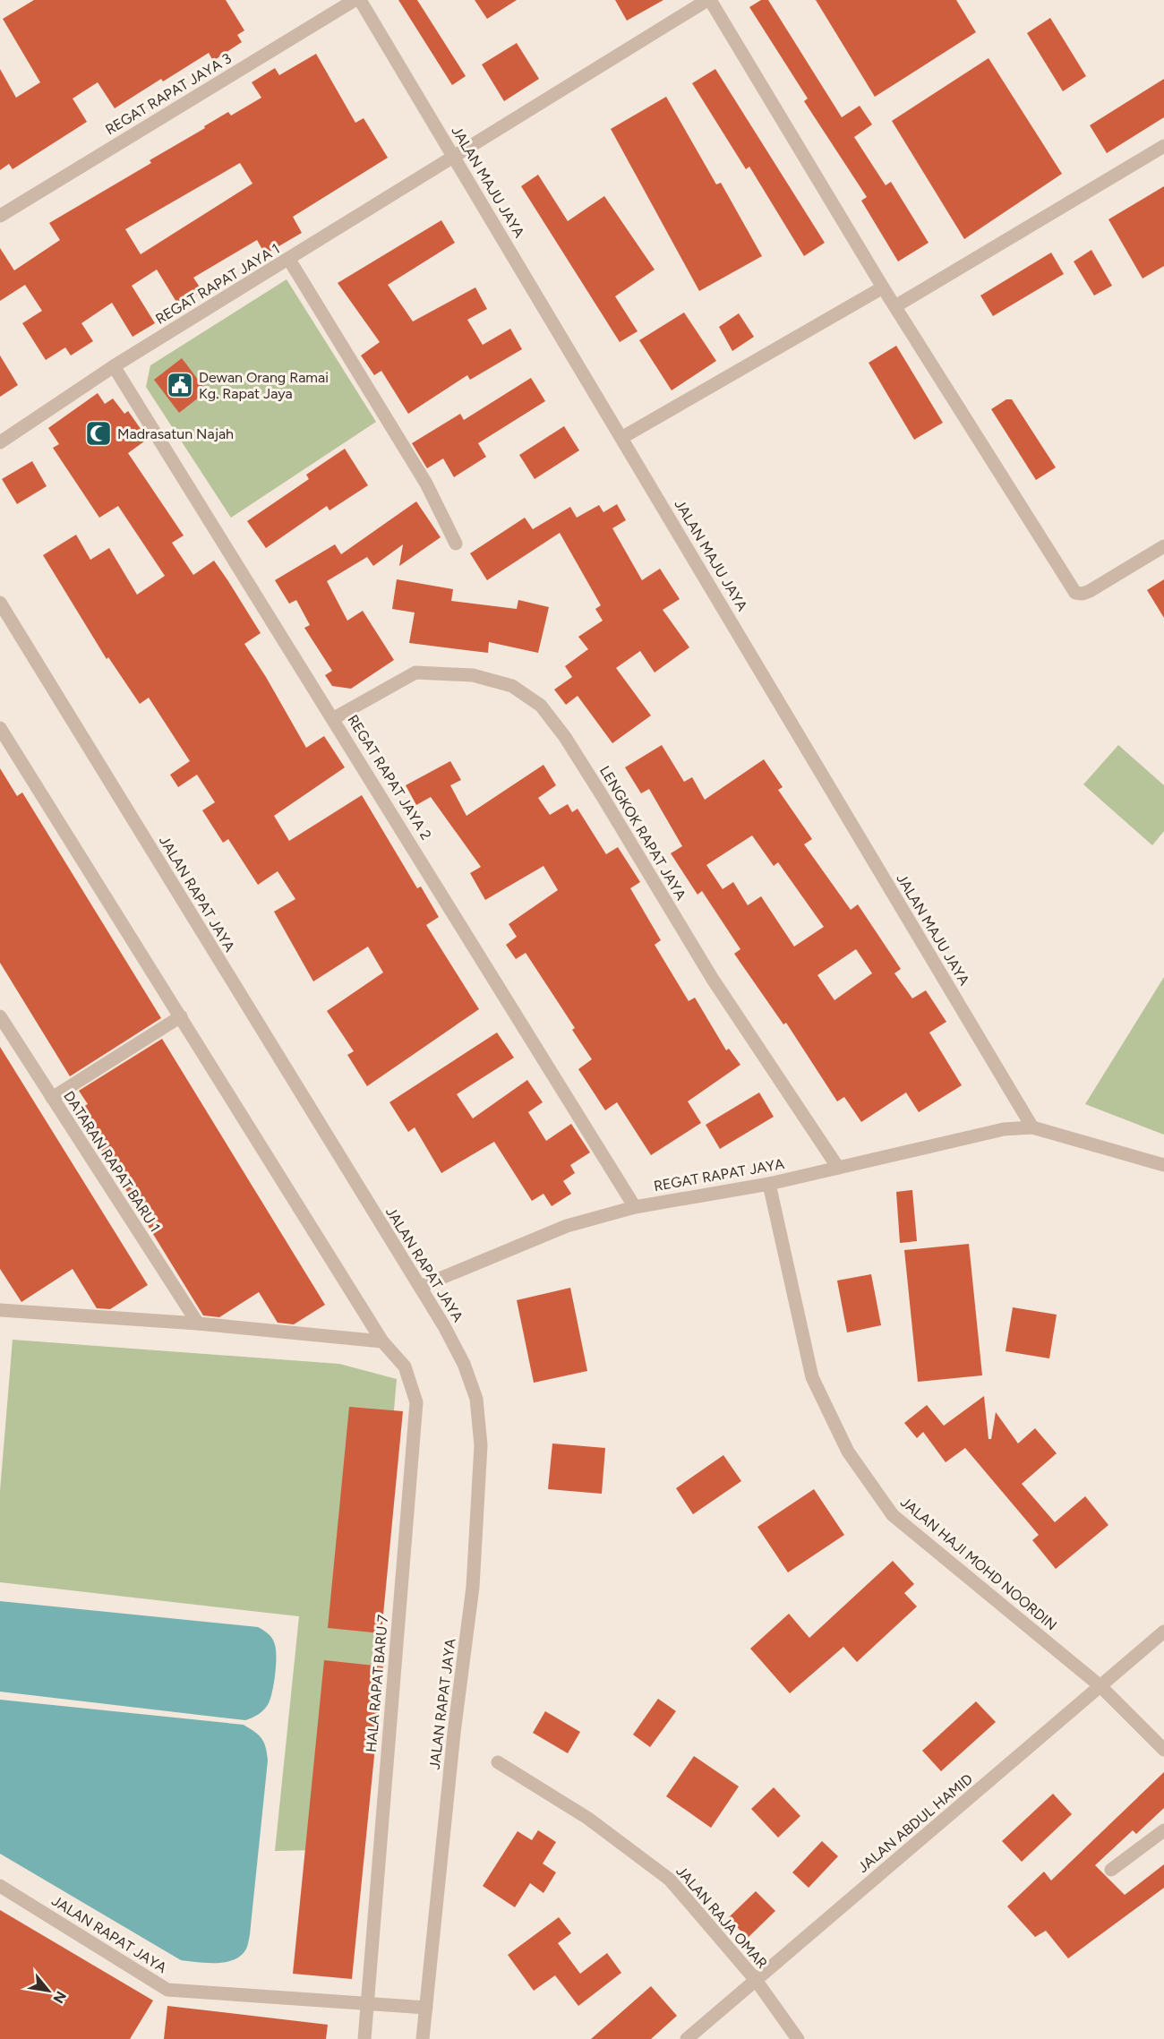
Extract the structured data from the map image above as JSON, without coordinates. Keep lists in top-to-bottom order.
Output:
{
  "streets": {
    "street": [
      "REGAT RAPAT JAYA 3",
      "JALAN MAJU JAYA",
      "REGAT RAPAT JAYA 1",
      "REGAT RAPAT JAYA 2",
      "LENGKOK RAPAT JAYA",
      "JALAN RAPAT JAYA",
      "DATARAN RAPAT BARU 1",
      "REGAT RAPAT JAYA",
      "JALAN HAJI MOHD NOORDIN",
      "HALA RAPAT BARU 7",
      "JALAN ABDUL HAMID",
      "JALAN RAJA OMAR"
    ]
  },
  "crossings": [
    ["JALAN MAJU JAYA", "REGAT RAPAT JAYA 1"],
    ["JALAN MAJU JAYA", "REGAT RAPAT JAYA"],
    ["REGAT RAPAT JAYA 1", "REGAT RAPAT JAYA 2"],
    ["REGAT RAPAT JAYA 2", "LENGKOK RAPAT JAYA"],
    ["REGAT RAPAT JAYA 2", "REGAT RAPAT JAYA"],
    ["LENGKOK RAPAT JAYA", "REGAT RAPAT JAYA"],
    ["JALAN RAPAT JAYA", "REGAT RAPAT JAYA"],
    ["JALAN RAPAT JAYA", "HALA RAPAT BARU 7"],
    ["REGAT RAPAT JAYA", "JALAN HAJI MOHD NOORDIN"],
    ["JALAN HAJI MOHD NOORDIN", "JALAN ABDUL HAMID"],
    ["JALAN ABDUL HAMID", "JALAN RAJA OMAR"]
  ],
  "places": {
    "public building": ["Dewan Orang Ramai Kg. Rapat Jaya"],
    "mosque": ["Madrasatun Najah"]
  },
  "north": "bottom right"
}
